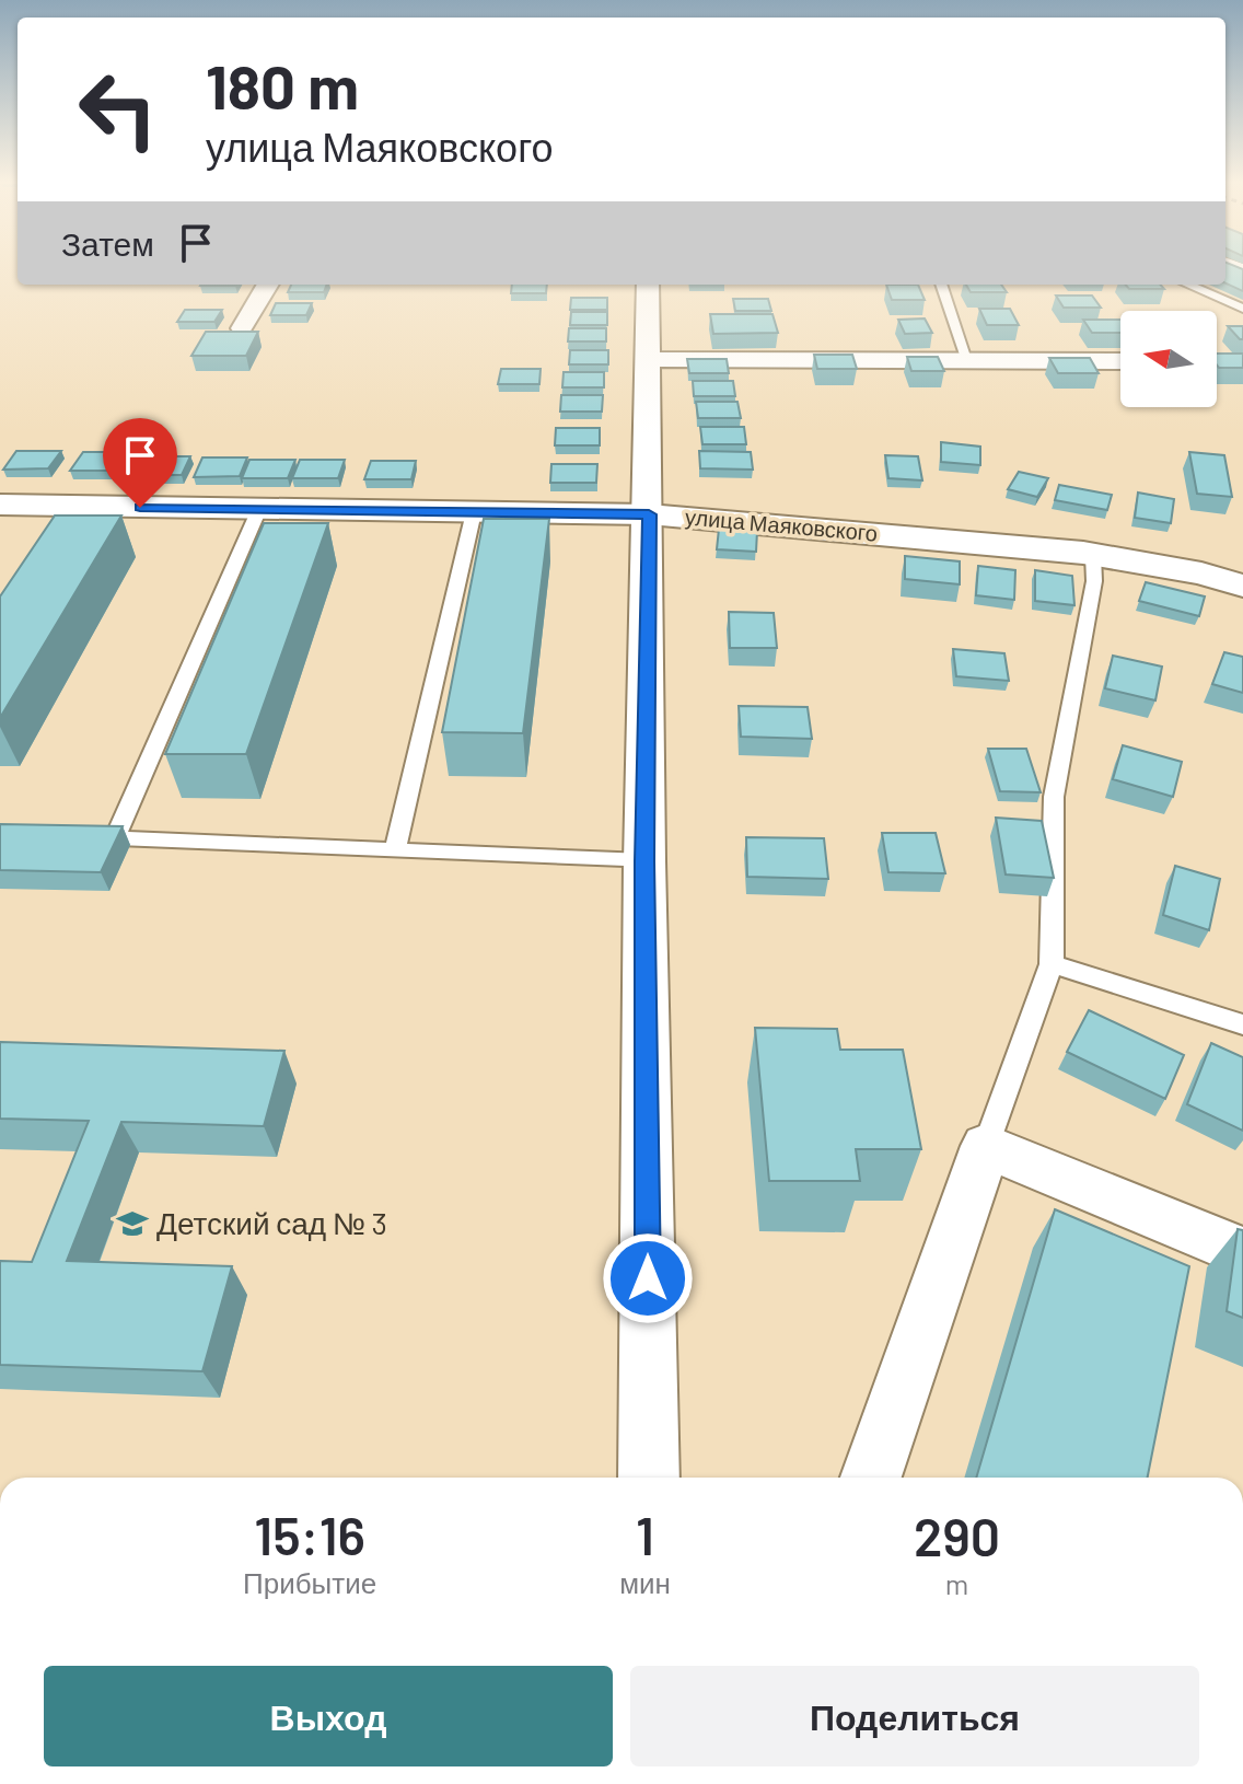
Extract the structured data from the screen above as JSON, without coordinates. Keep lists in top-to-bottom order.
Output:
{
  "streets": {
    "street": ["улица Маяковского"]
  },
  "places": {
    "school or university": ["Детский сад № 3"]
  },
  "north": "left",
  "page": {
    "turn": ["180 m", "улица Маяковского"],
    "then": "Затем",
    "eta": [
      "15:16",
      "Прибытие",
      "1",
      "мин",
      "290",
      "m"
    ],
    "buttons": ["Выход", "Поделиться"]
  }
}
